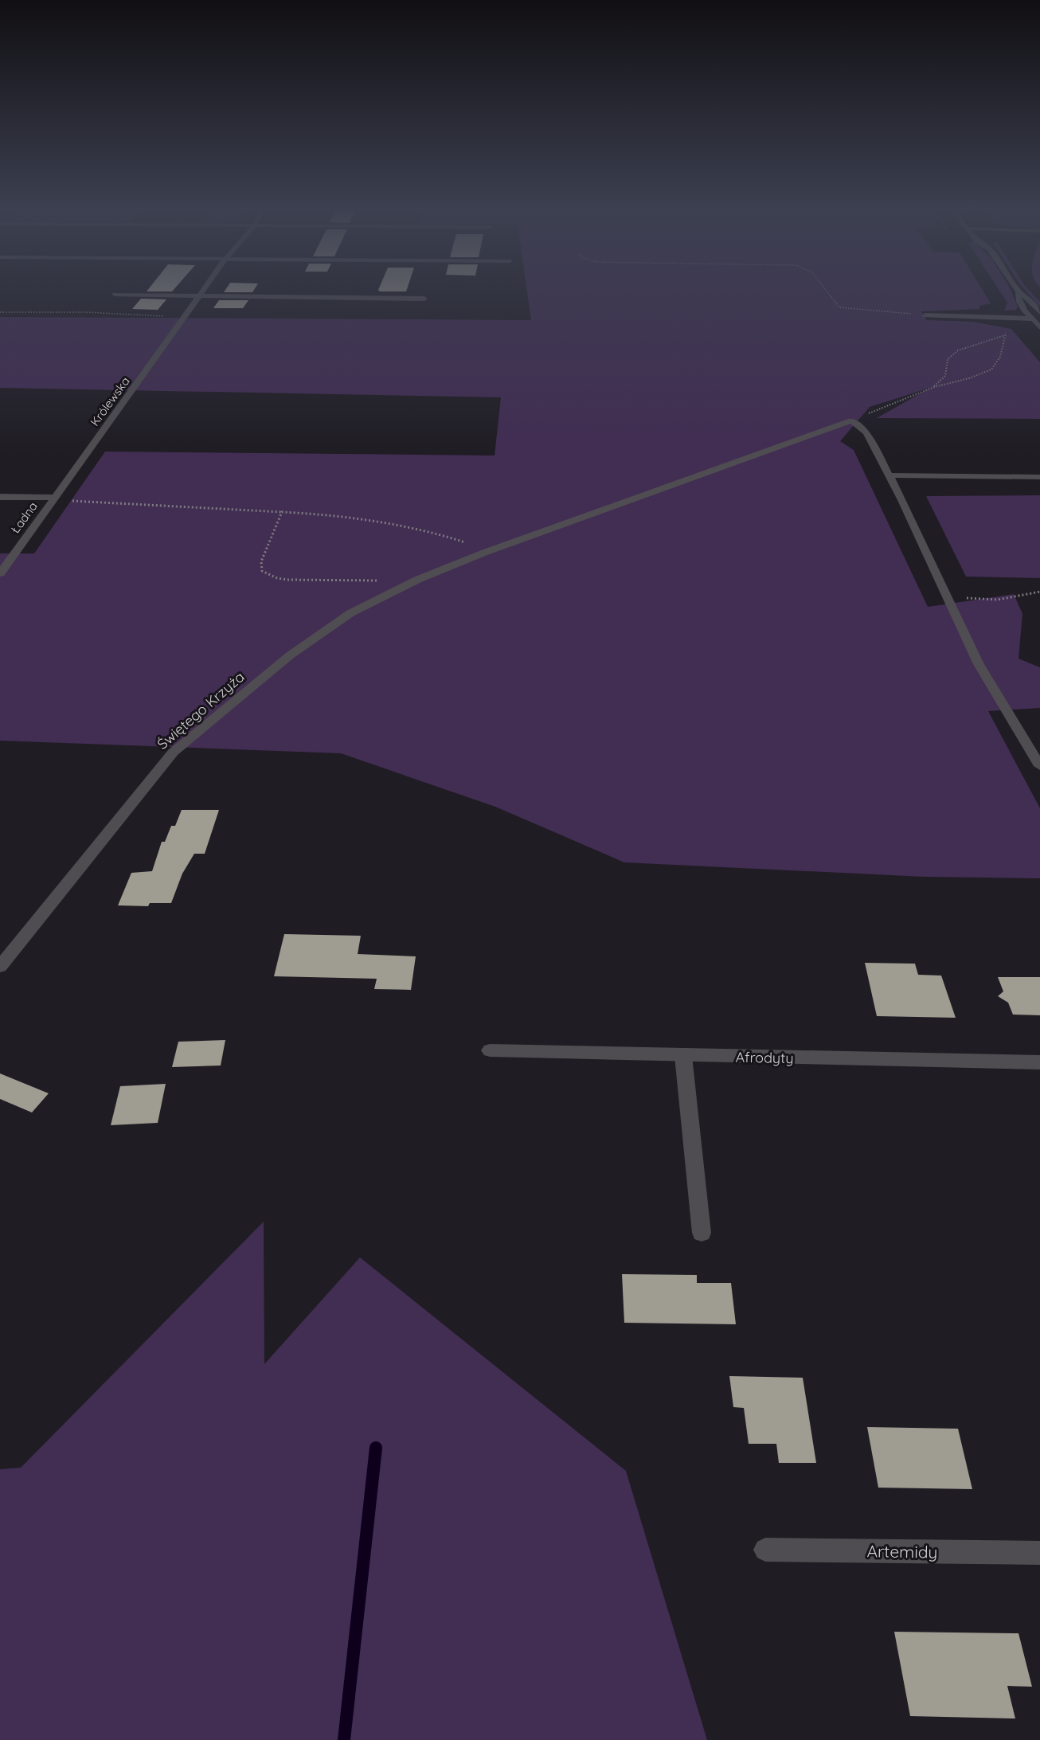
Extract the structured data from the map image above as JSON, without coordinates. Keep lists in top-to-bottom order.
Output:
{
  "streets": {
    "street": [
      "Królewska",
      "Ładna",
      "Świętego Krzyża",
      "Afrodyty",
      "Artemidy"
    ]
  },
  "crossings": [
    ["Królewska", "Ładna"]
  ]
}
